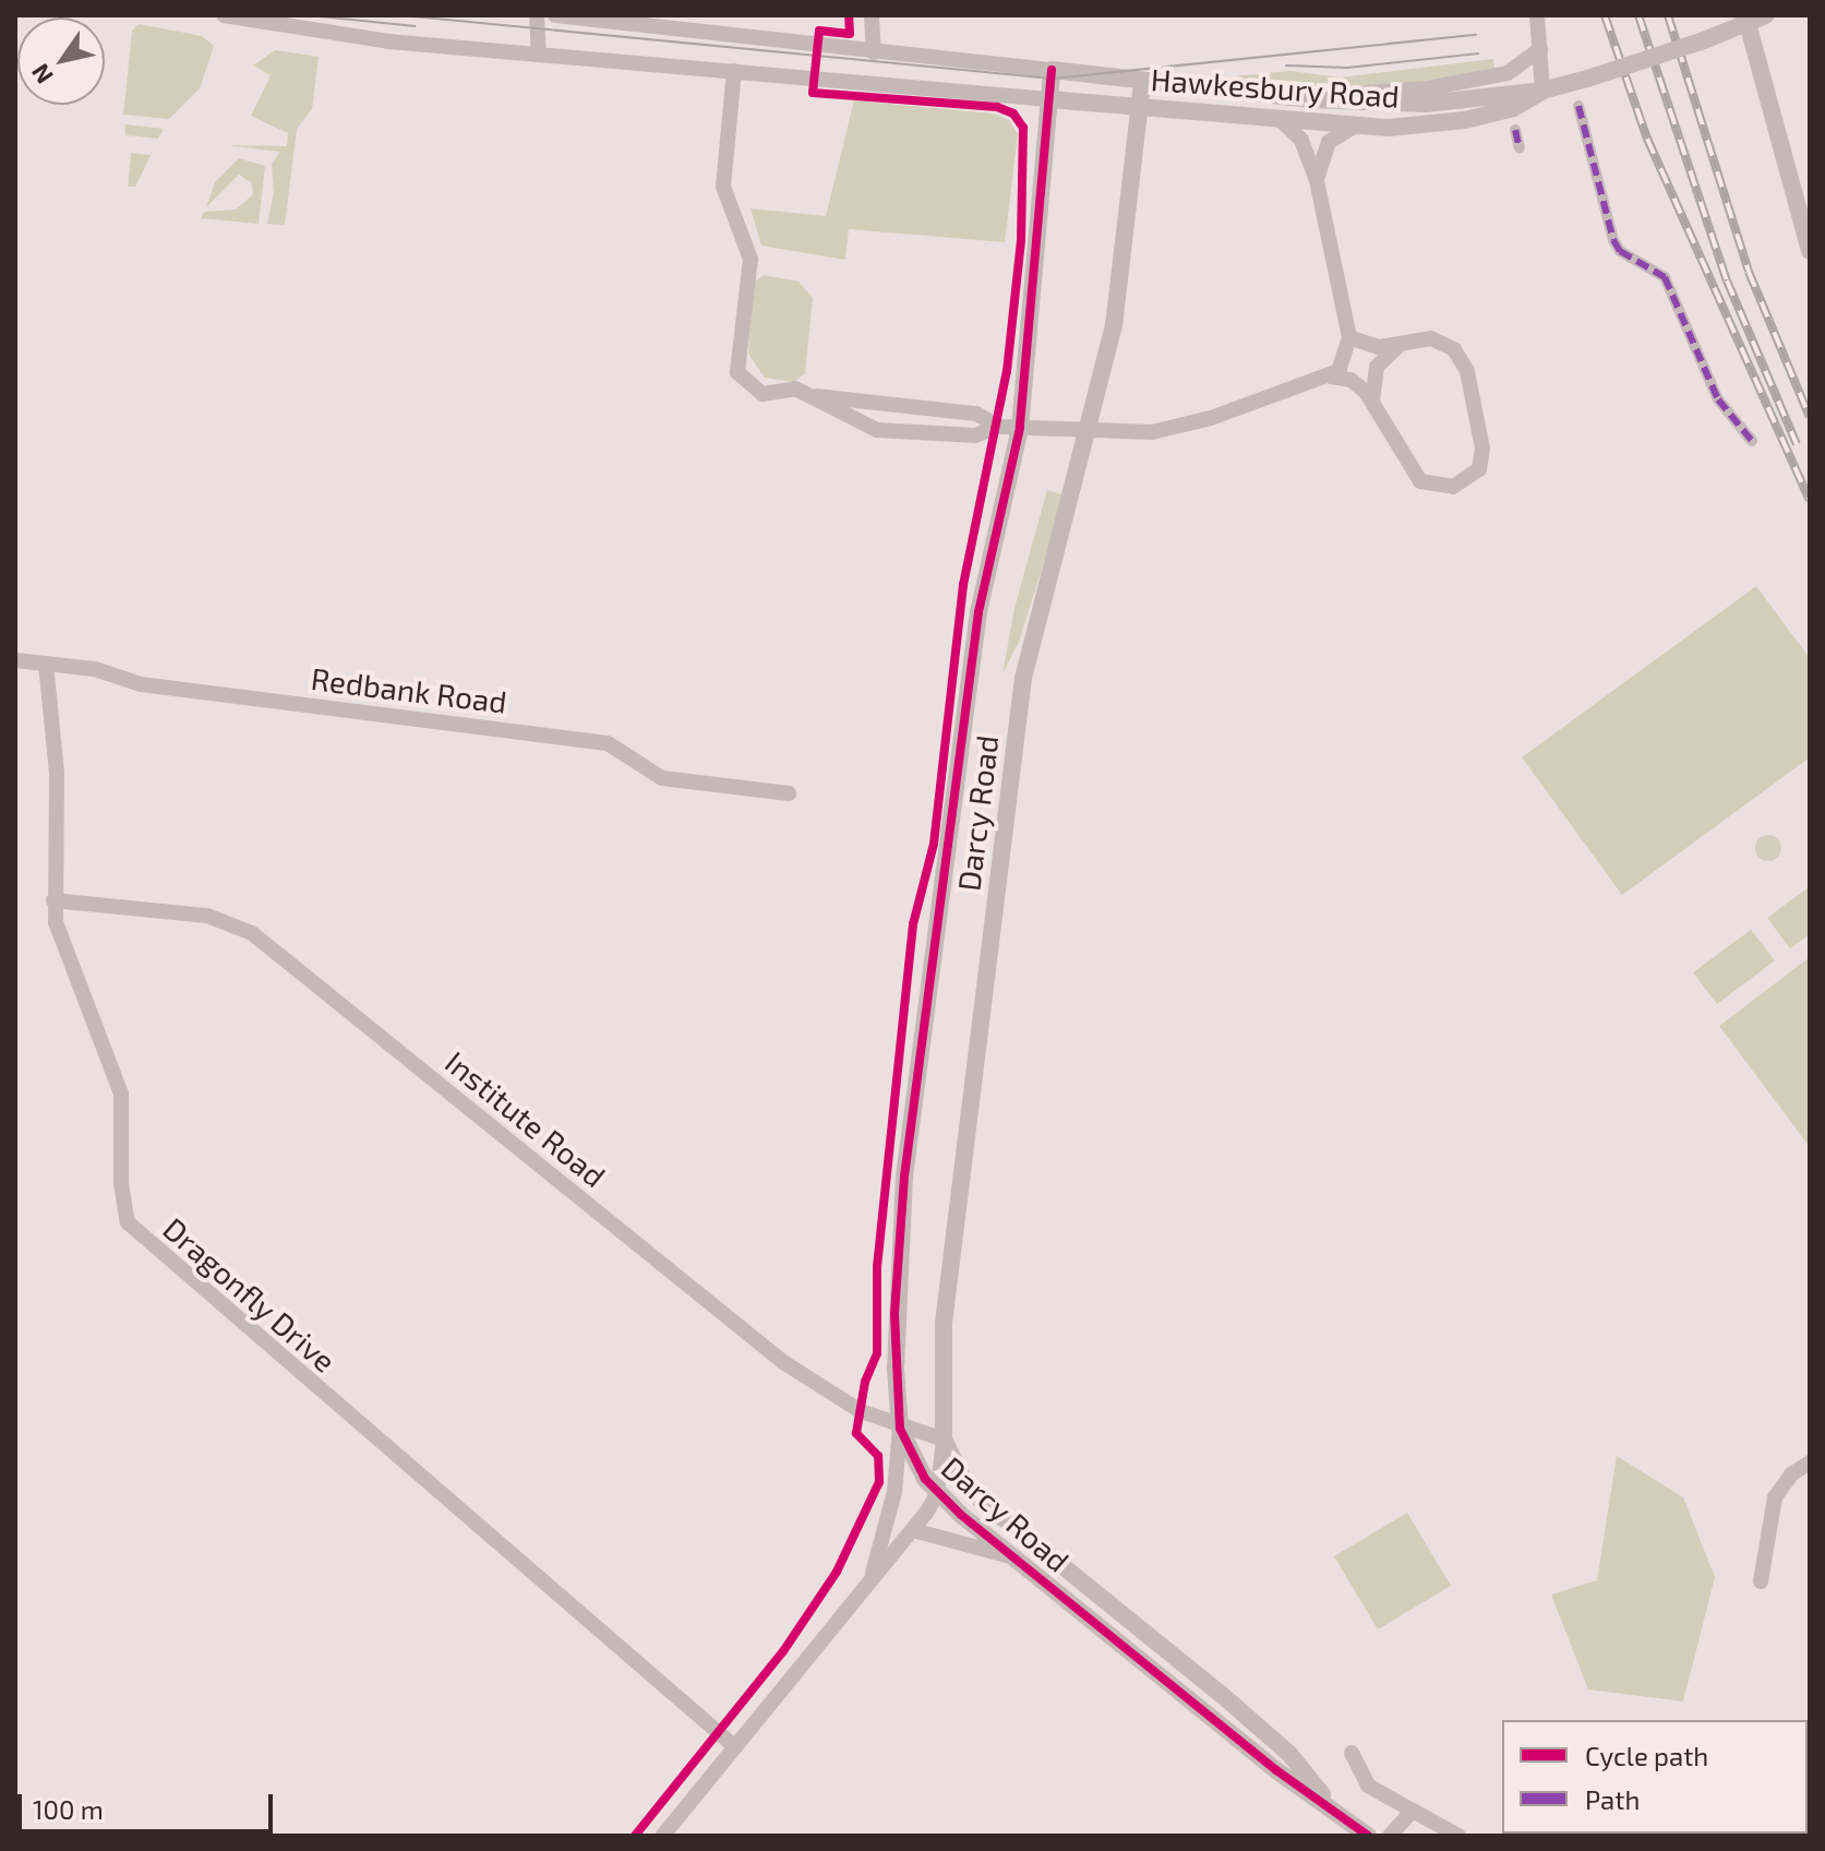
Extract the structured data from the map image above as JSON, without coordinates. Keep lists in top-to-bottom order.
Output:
{
  "streets": {
    "street": [
      "Hawkesbury Road",
      "Redbank Road",
      "Darcy Road",
      "Institute Road",
      "Dragonfly Drive"
    ]
  },
  "crossings": [
    ["Hawkesbury Road", "Darcy Road"],
    ["Redbank Road", "Dragonfly Drive"],
    ["Darcy Road", "Institute Road"],
    ["Institute Road", "Dragonfly Drive"]
  ],
  "legend": ["Cycle path", "Path"],
  "scale_bar": "100 m",
  "north": "bottom left"
}
